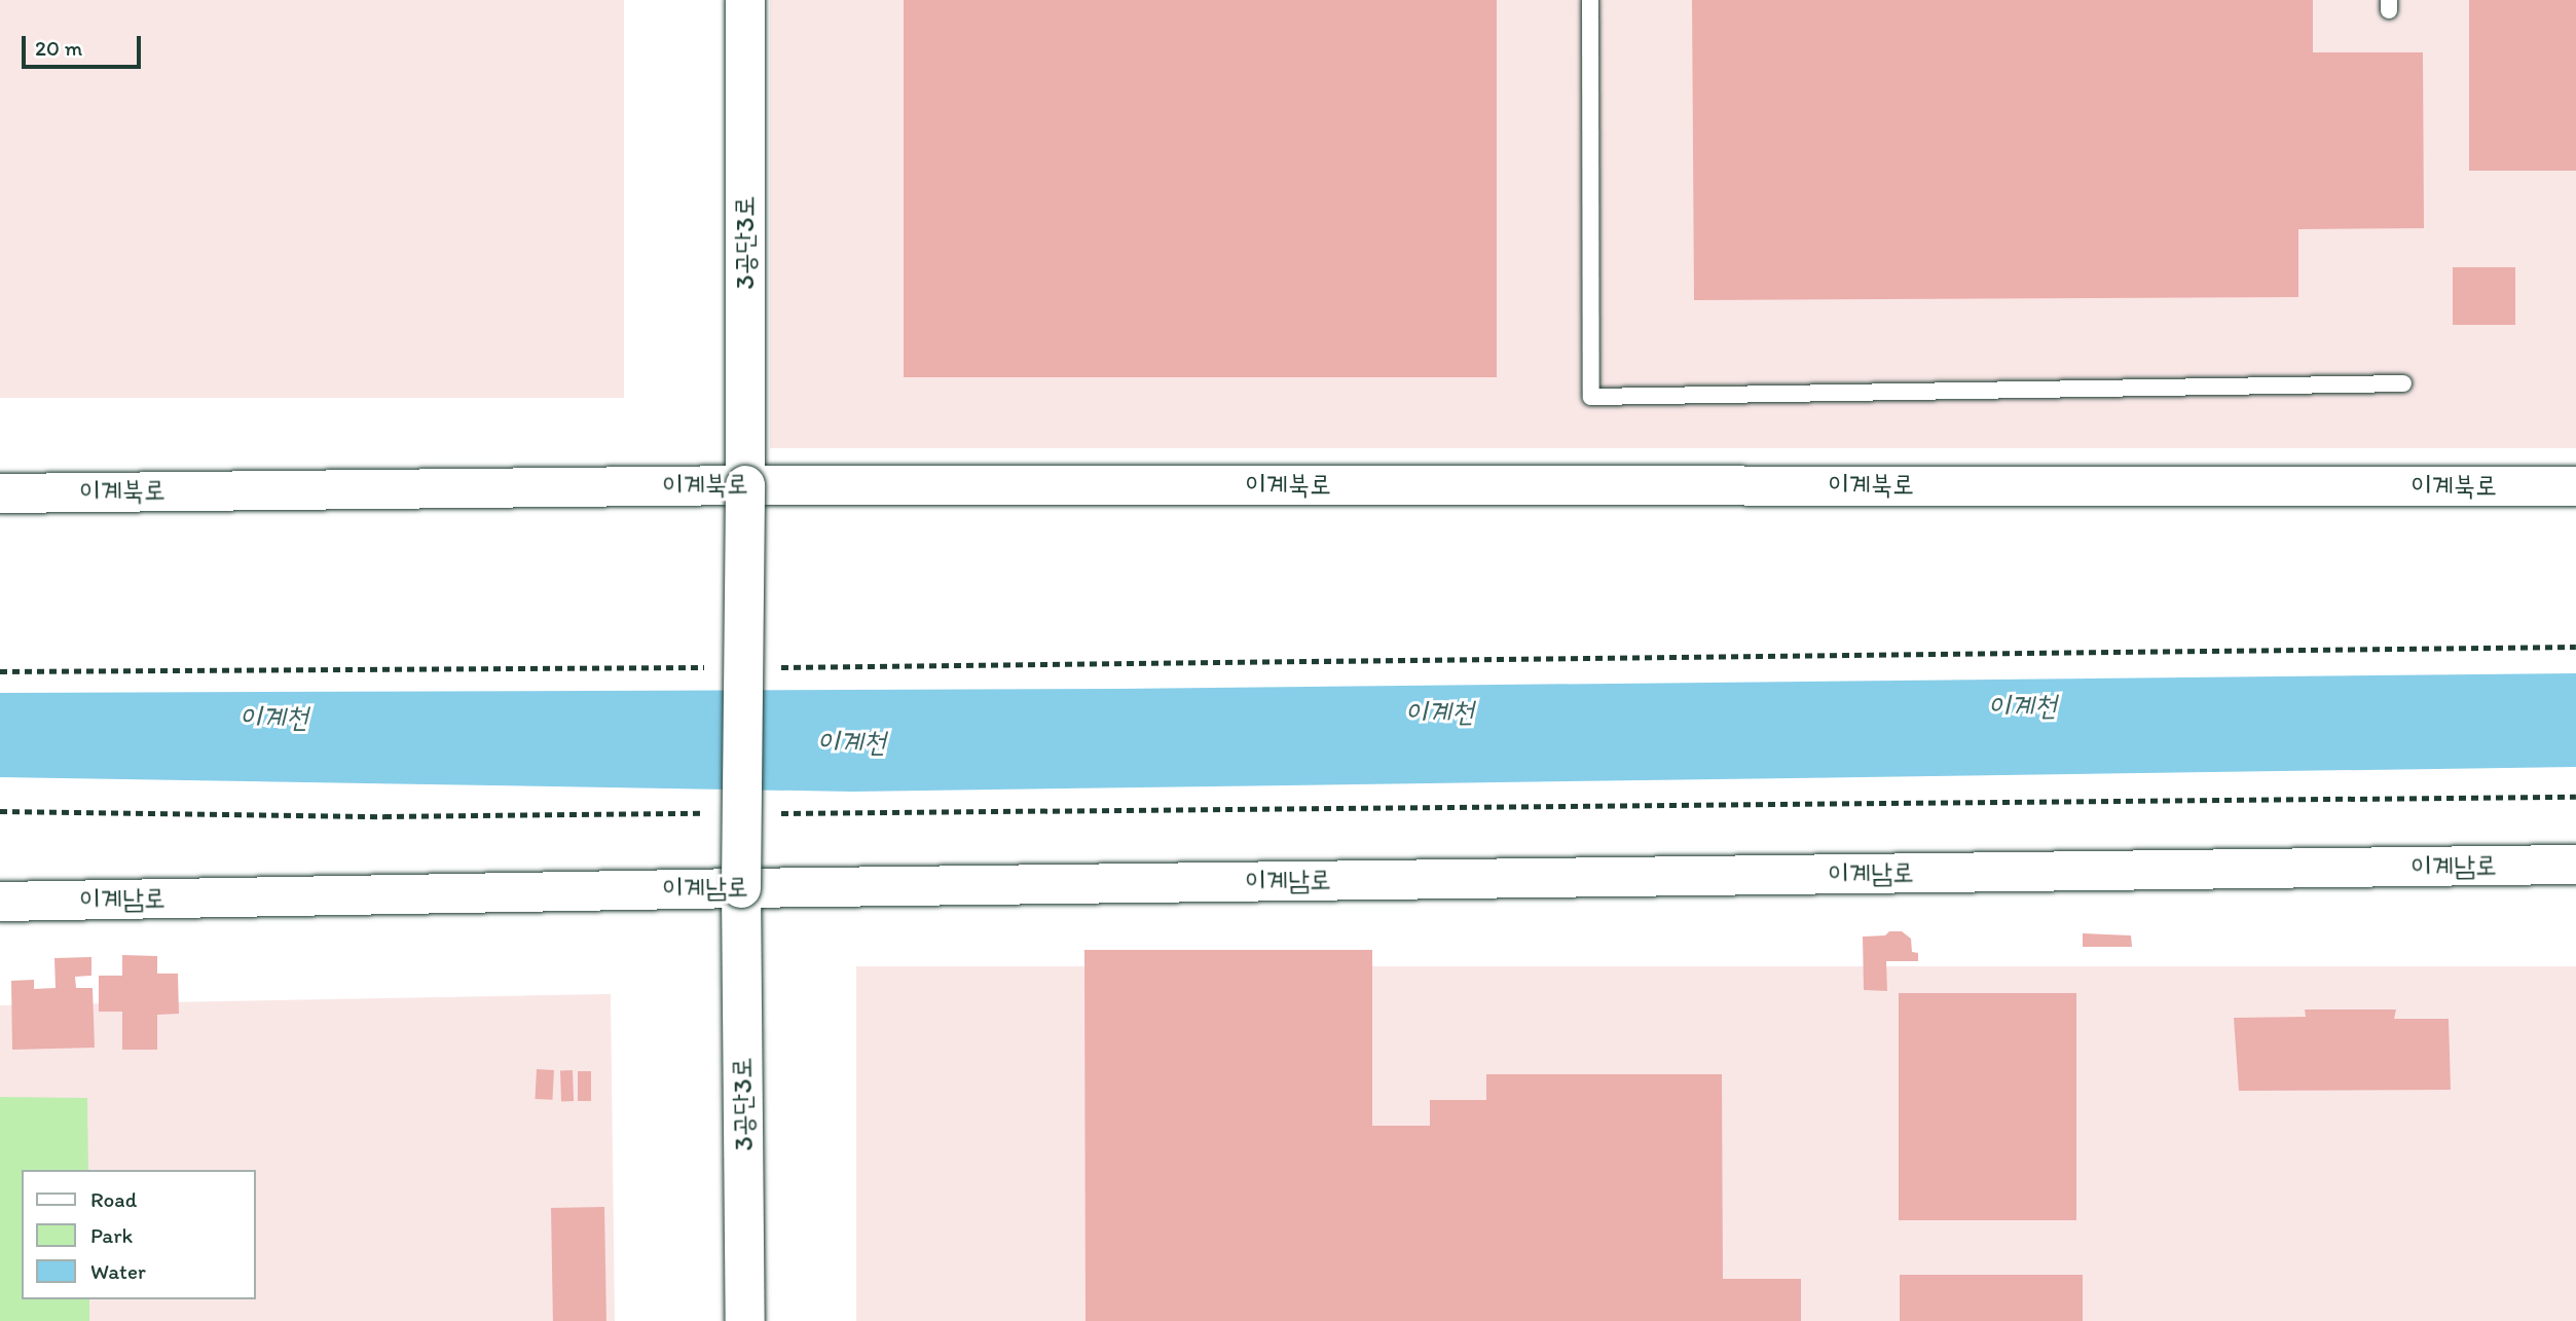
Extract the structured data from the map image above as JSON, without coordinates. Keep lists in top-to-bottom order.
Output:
{
  "streets": {
    "street": ["3공단3로", "이계북로", "이계남로"]
  },
  "crossings": [
    ["3공단3로", "이계북로"],
    ["3공단3로", "이계남로"]
  ],
  "water": ["이계천"],
  "legend": ["Road", "Park", "Water"],
  "scale_bar": "20 m"
}
